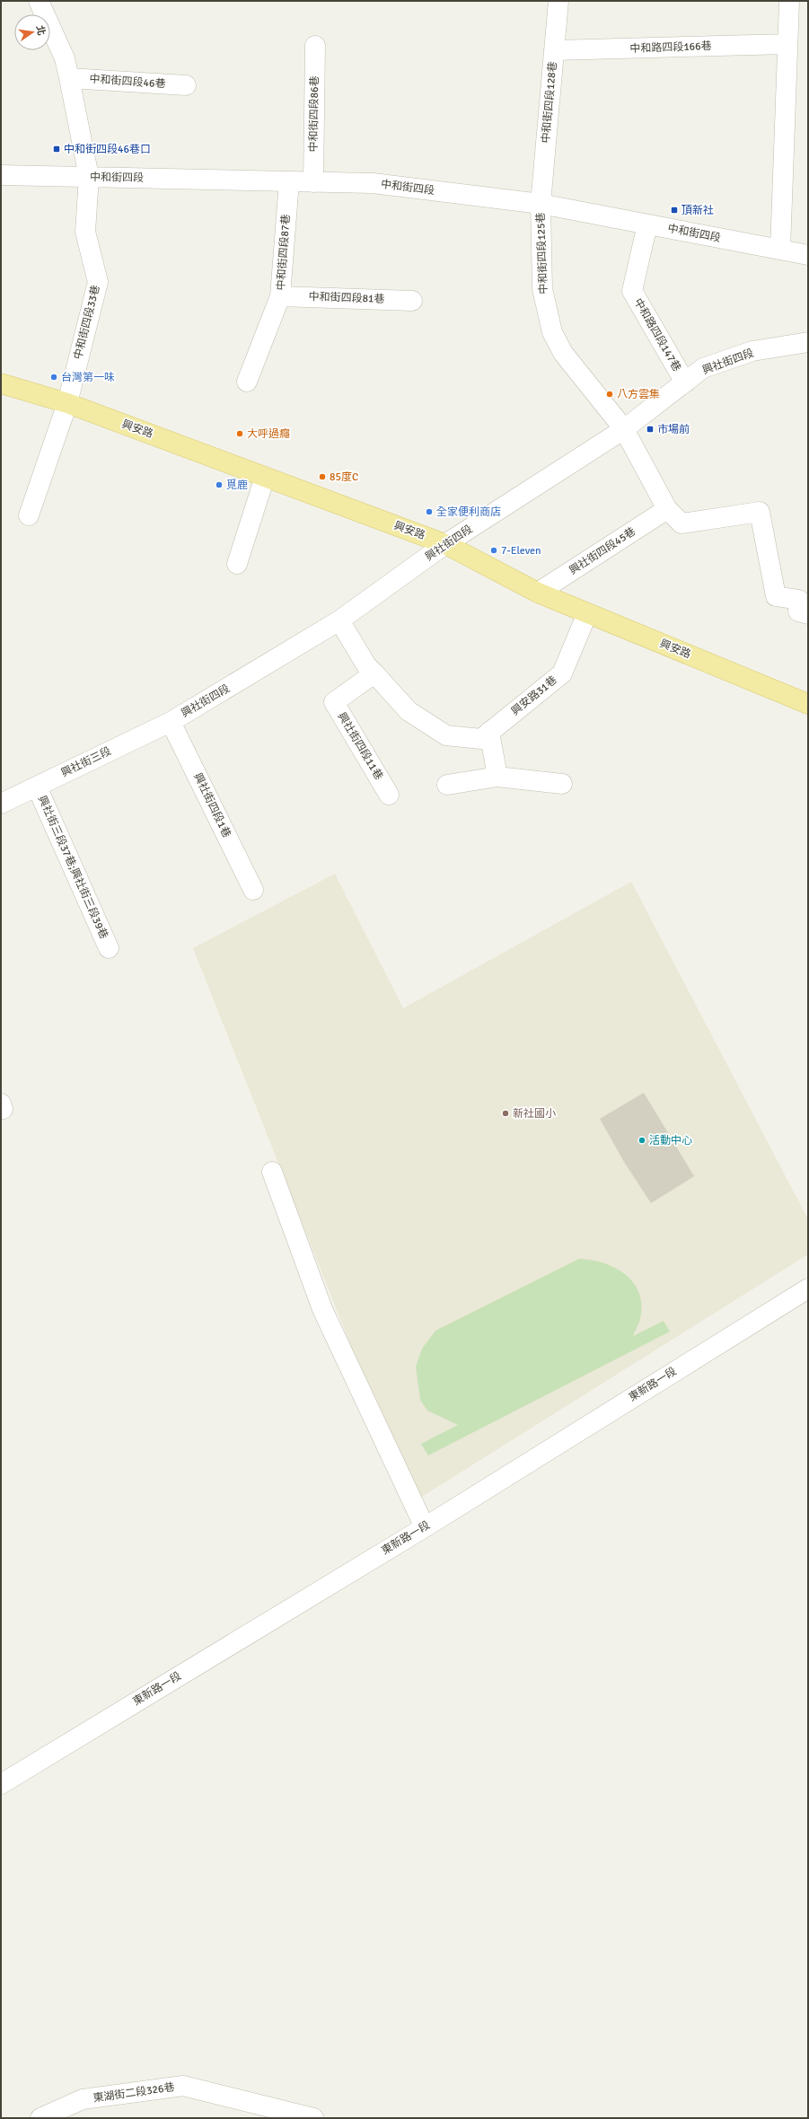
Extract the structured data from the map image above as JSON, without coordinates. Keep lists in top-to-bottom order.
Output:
{
  "streets": {
    "main road": ["興安路"],
    "street": [
      "中和路四段166巷",
      "中和街四段46巷",
      "中和街四段128巷",
      "中和街四段86巷",
      "中和街四段",
      "中和街四段87巷",
      "中和街四段125巷",
      "中和街四段81巷",
      "中和街四段33巷",
      "中和路四段147巷",
      "興社街四段",
      "興社街四段45巷",
      "興安路31巷",
      "興社街四段11巷",
      "興社街三段",
      "興社街四段1巷",
      "興社街三段37巷;興社街三段39巷",
      "東新路一段",
      "東湖街二段326巷"
    ]
  },
  "crossings": [
    ["中和路四段166巷", "中和街四段128巷"],
    ["中和街四段128巷", "中和街四段"],
    ["中和街四段128巷", "中和街四段125巷"],
    ["中和街四段86巷", "中和街四段"],
    ["中和街四段", "中和街四段87巷"],
    ["中和街四段", "中和街四段125巷"],
    ["中和街四段", "中和街四段33巷"],
    ["中和街四段", "中和路四段147巷"],
    ["中和街四段87巷", "中和街四段81巷"],
    ["中和街四段125巷", "興社街四段"],
    ["中和街四段33巷", "興安路"],
    ["中和路四段147巷", "興社街四段"],
    ["興社街四段", "興安路"],
    ["興社街四段", "興社街三段"],
    ["興社街四段", "興社街四段1巷"],
    ["興安路", "興社街四段45巷"],
    ["興安路", "興安路31巷"],
    ["興安路31巷", "興社街四段11巷"],
    ["興社街三段", "興社街四段1巷"],
    ["興社街三段", "興社街三段37巷;興社街三段39巷"]
  ],
  "places": {
    "transit": ["中和街四段46巷口", "頂新社", "市場前"],
    "other": [
      "台灣第一味",
      "八方雲集",
      "大呼過癮",
      "85度C",
      "覓鹿",
      "全家便利商店",
      "7-Eleven",
      "新社國小",
      "活動中心"
    ]
  },
  "north": "right"
}
